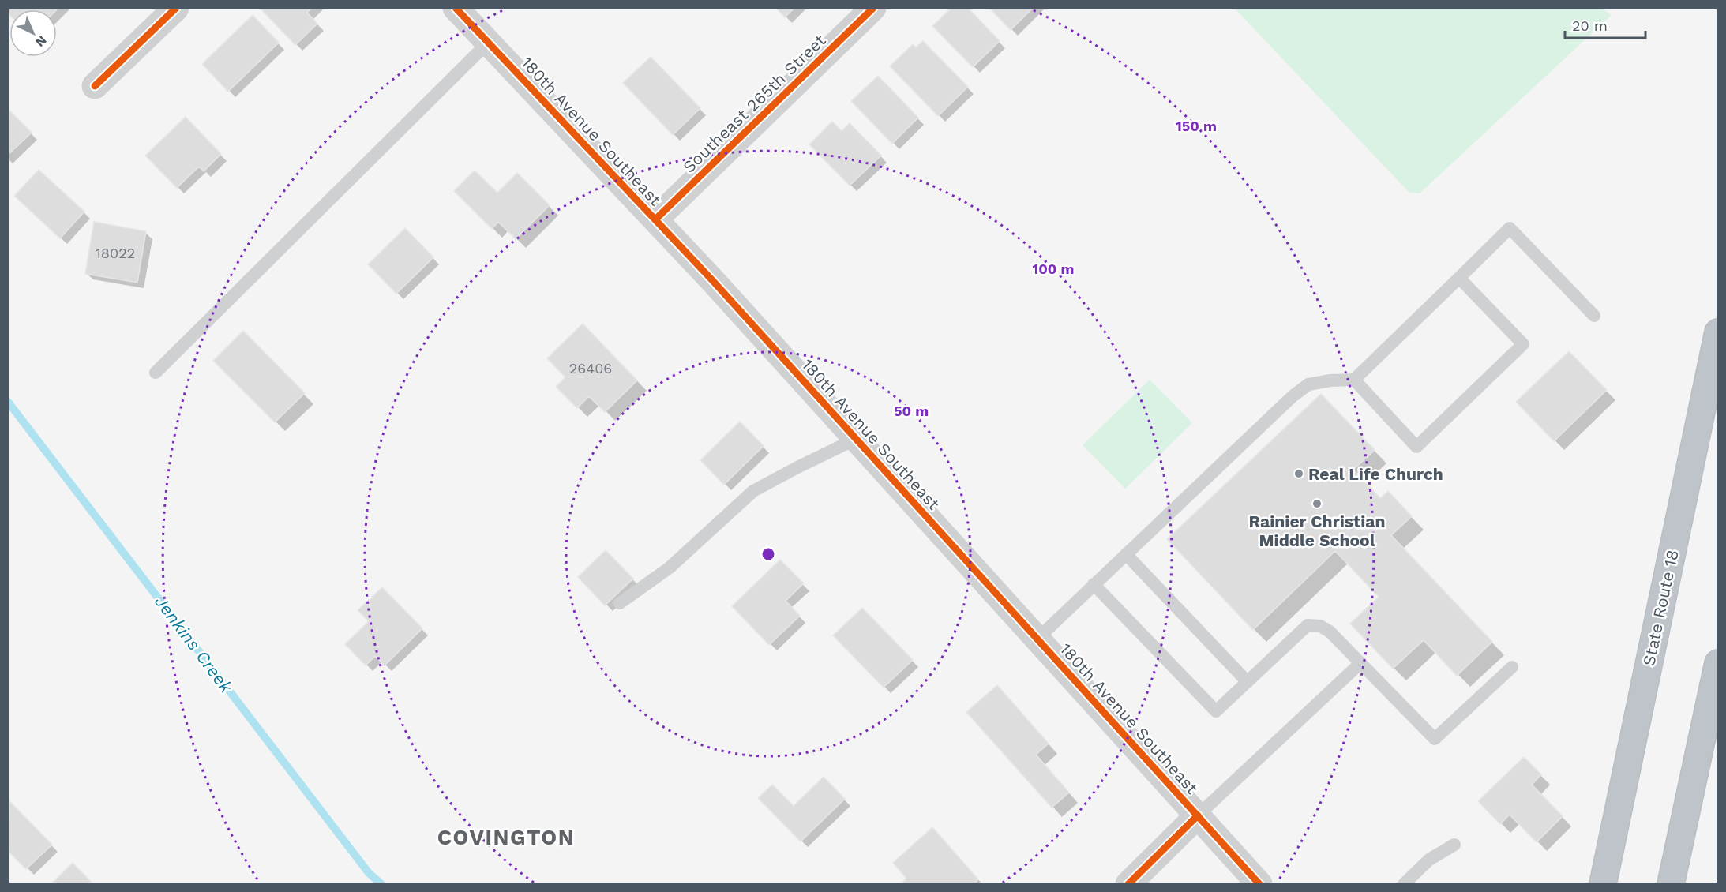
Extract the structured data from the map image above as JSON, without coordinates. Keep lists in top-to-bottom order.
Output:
{
  "streets": {
    "highway": ["State Route 18"],
    "street": ["Southeast 265th Street", "180th Avenue Southeast"]
  },
  "crossings": [
    ["Southeast 265th Street", "180th Avenue Southeast"]
  ],
  "districts": ["COVINGTON"],
  "water": ["Jenkins Creek"],
  "places": ["Real Life Church", "Rainier Christian Middle School"],
  "house_numbers": ["18022", "26406"],
  "scale_bar": "20 m",
  "north": "bottom right",
  "rings": ["150 m", "100 m", "50 m"]
}
